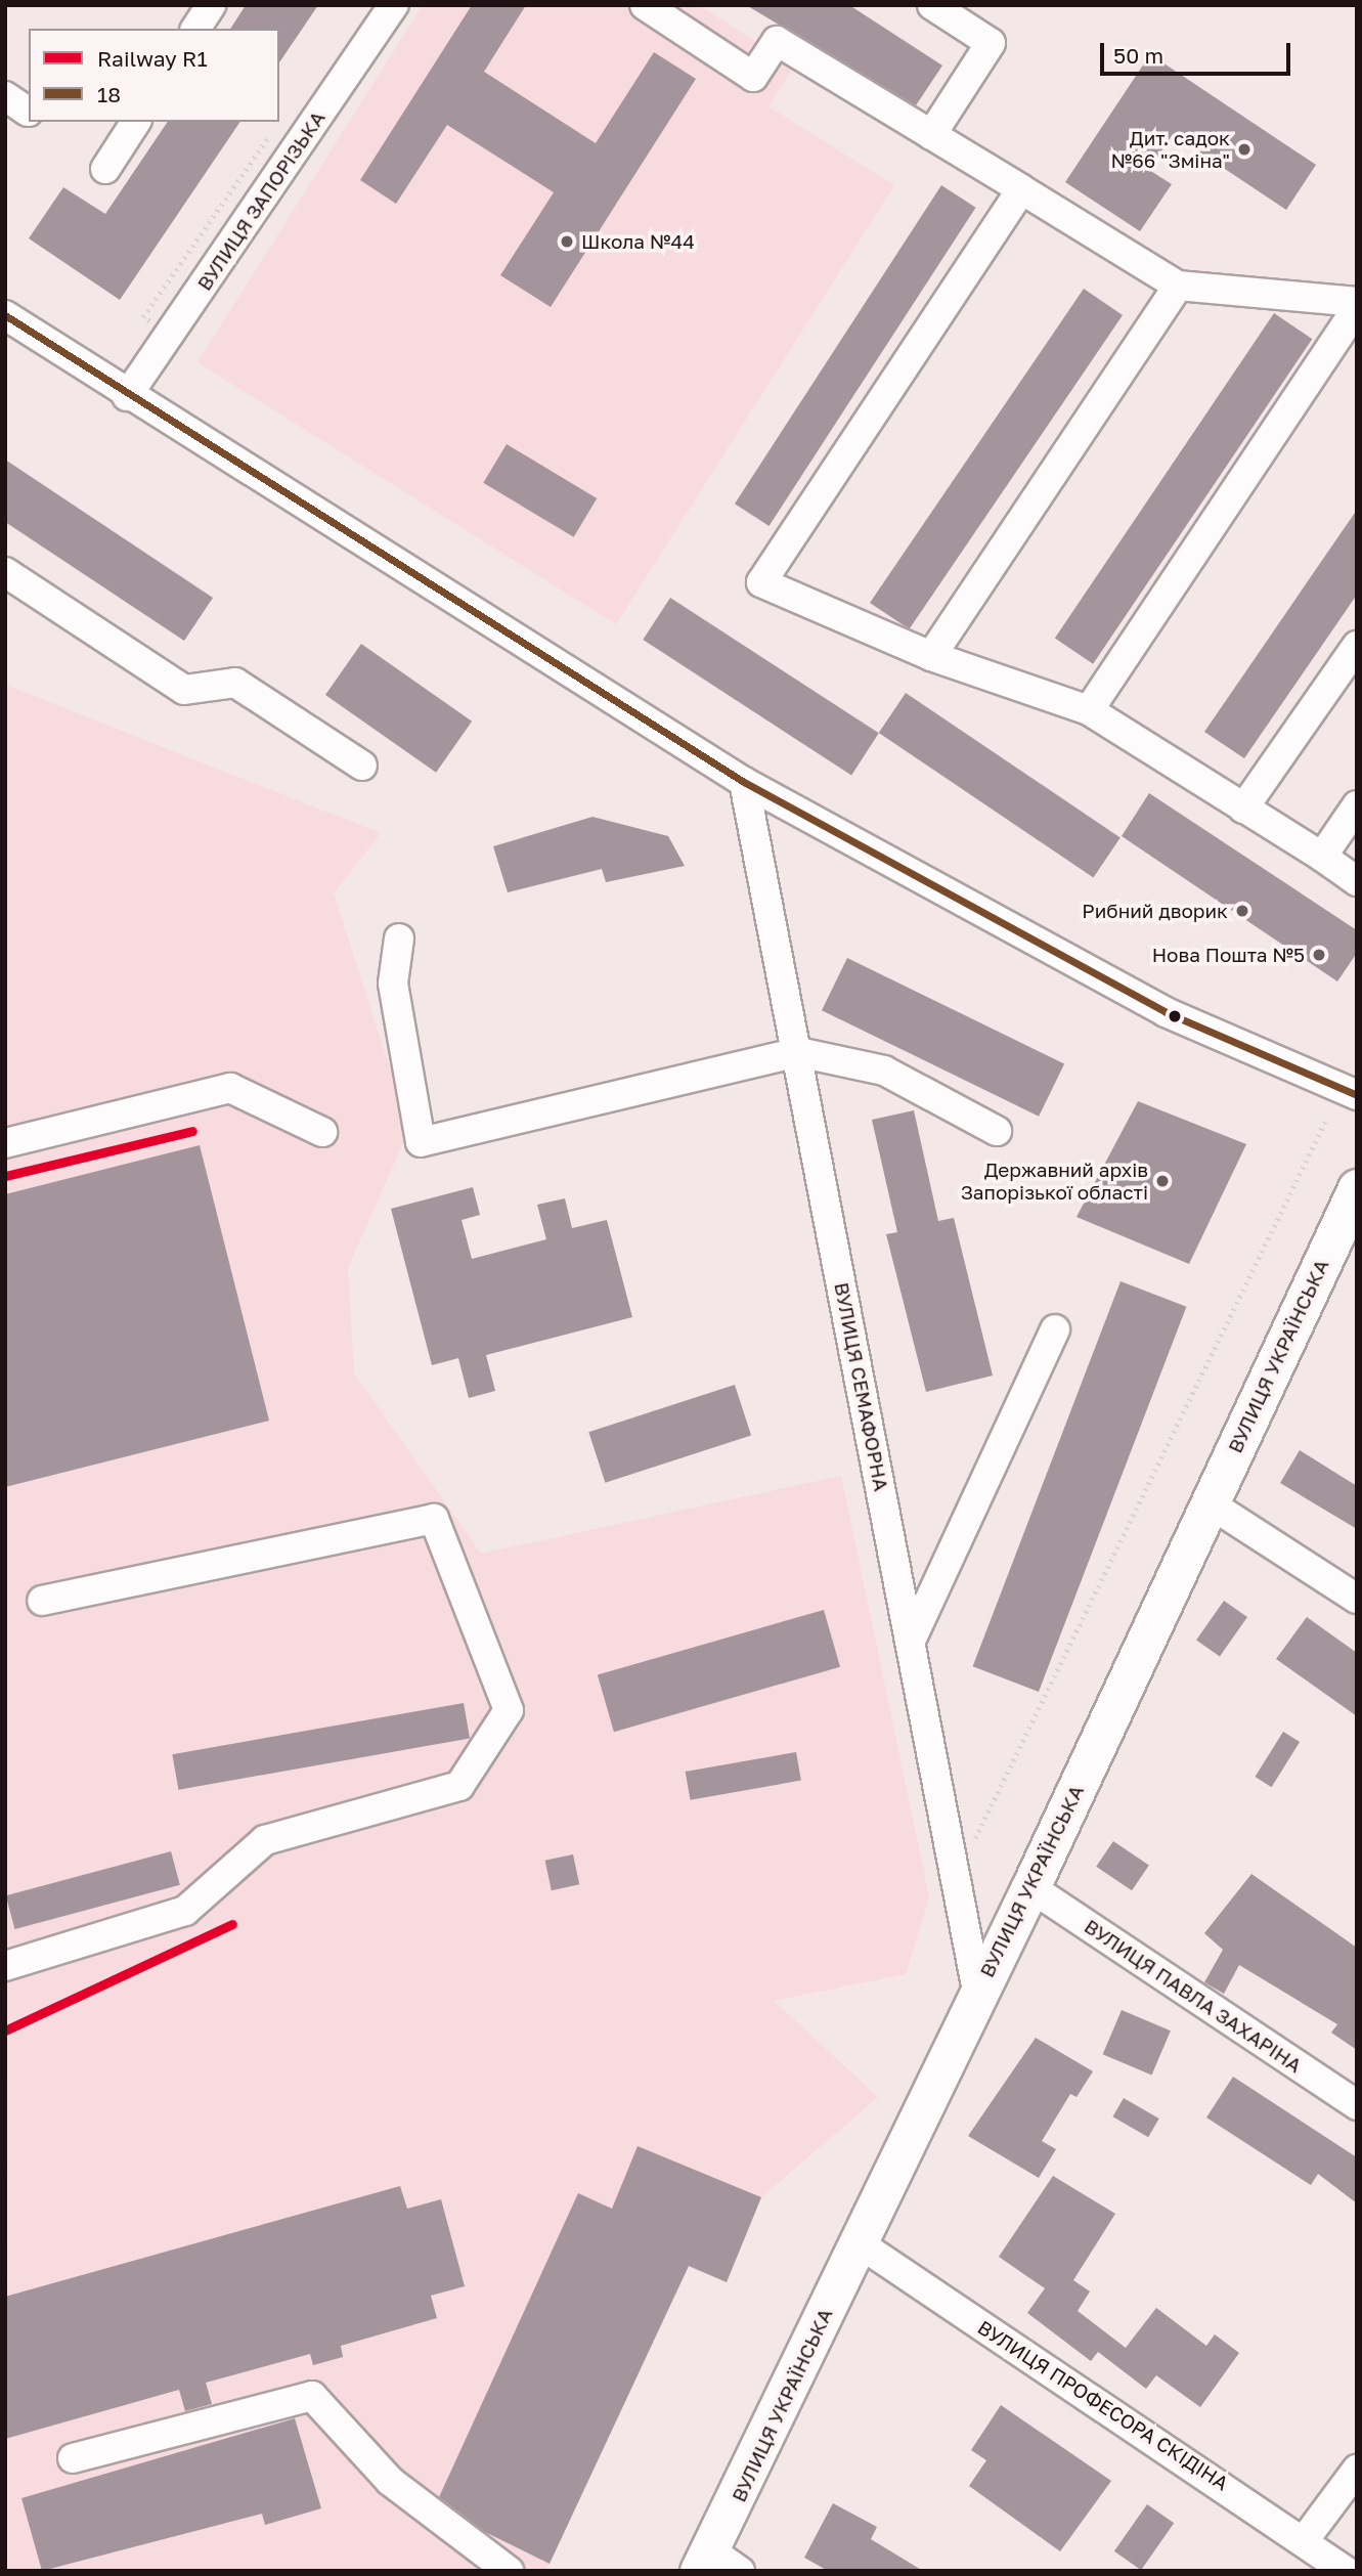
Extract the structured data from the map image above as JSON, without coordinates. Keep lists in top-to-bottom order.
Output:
{
  "streets": {
    "main road": ["ВУЛИЦЯ УКРАЇНСЬКА"],
    "street": [
      "ВУЛИЦЯ ЗАПОРІЗЬКА",
      "ВУЛИЦЯ СЕМАФОРНА",
      "ВУЛИЦЯ ПАВЛА ЗАХАРІНА",
      "ВУЛИЦЯ ПРОФЕСОРА СКІДІНА"
    ]
  },
  "crossings": [
    ["ВУЛИЦЯ УКРАЇНСЬКА", "ВУЛИЦЯ СЕМАФОРНА"],
    ["ВУЛИЦЯ УКРАЇНСЬКА", "ВУЛИЦЯ ПАВЛА ЗАХАРІНА"],
    ["ВУЛИЦЯ УКРАЇНСЬКА", "ВУЛИЦЯ ПРОФЕСОРА СКІДІНА"]
  ],
  "places": [
    "Дит. садок №66 \"Зміна\"",
    "Школа №44",
    "Рибний дворик",
    "Нова Пошта №5",
    "Державний архів Запорізької області"
  ],
  "lines": ["transit line 18", "rail line R1"],
  "legend": ["Railway R1", "18"],
  "scale_bar": "50 m"
}
